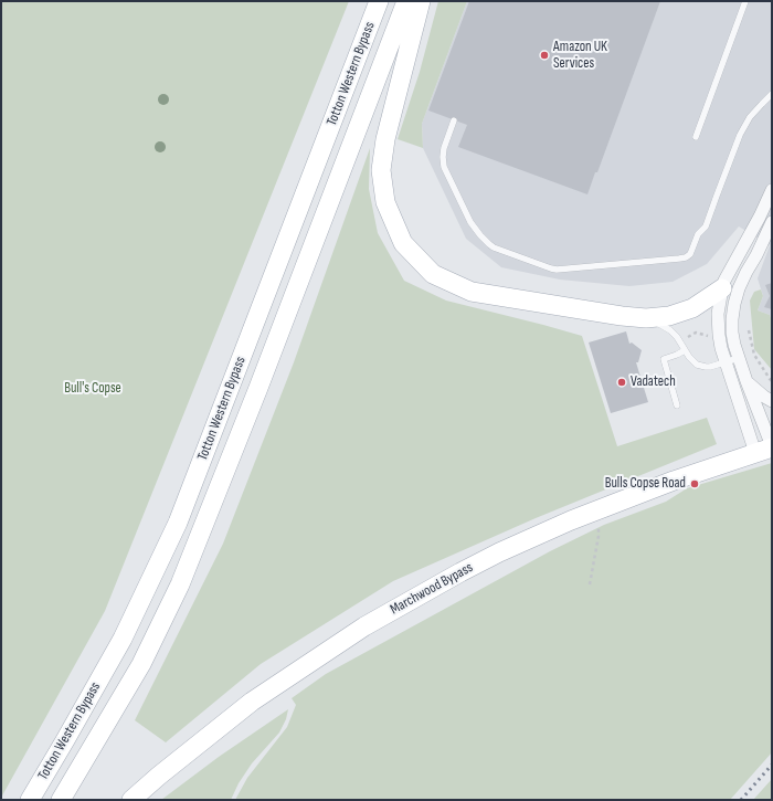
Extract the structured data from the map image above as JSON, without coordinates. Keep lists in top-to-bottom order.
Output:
{
  "streets": {
    "main road": ["Totton Western Bypass", "Marchwood Bypass"]
  },
  "parks": ["Bull's Copse"],
  "places": ["Amazon UK Services", "Vadatech", "Bulls Copse Road"]
}
